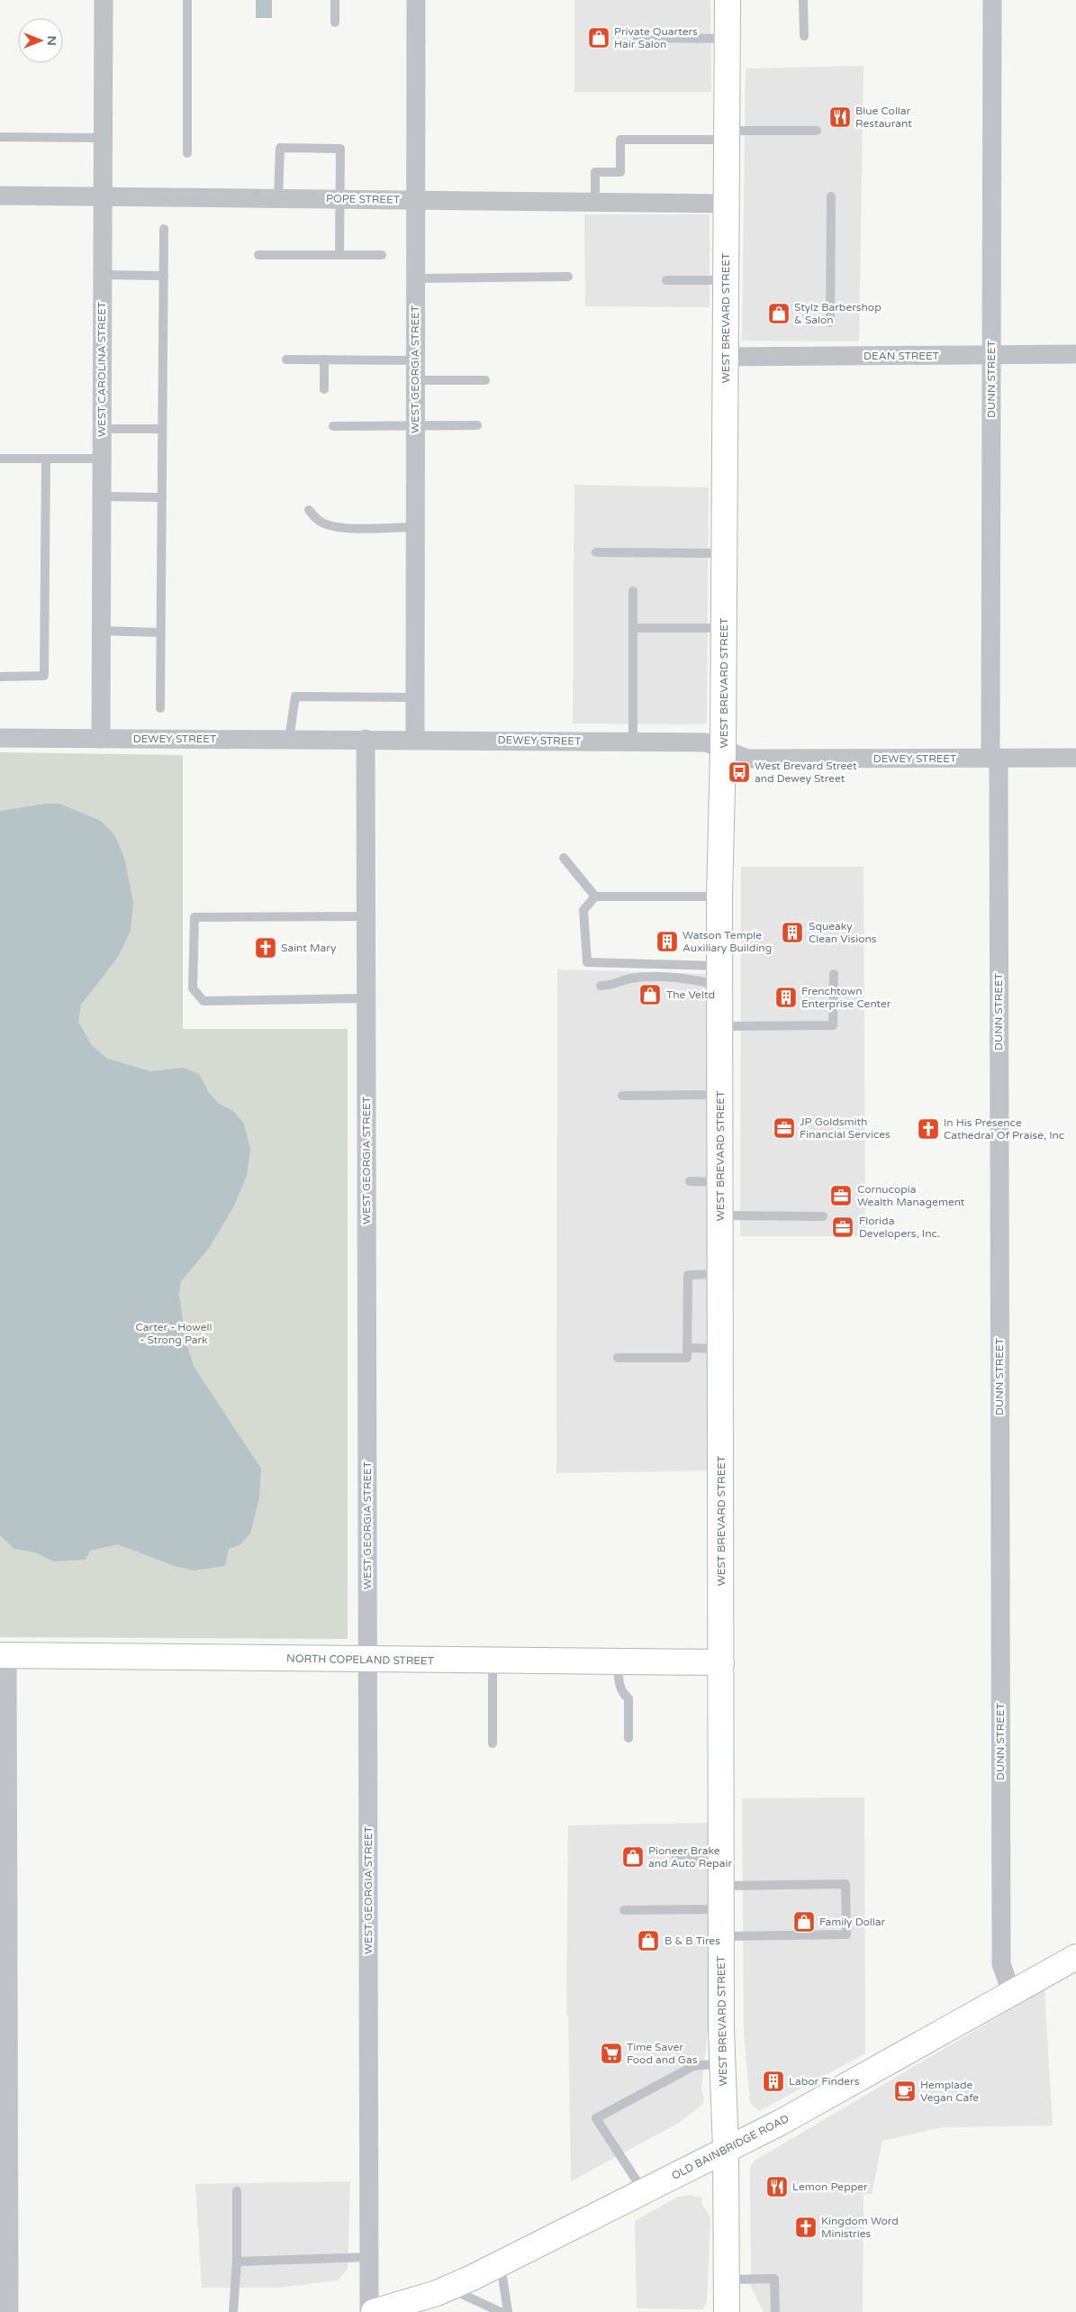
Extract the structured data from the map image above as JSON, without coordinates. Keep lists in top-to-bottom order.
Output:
{
  "streets": {
    "street": [
      "POPE STREET",
      "WEST BREVARD STREET",
      "DEAN STREET",
      "WEST CAROLINA STREET",
      "WEST GEORGIA STREET",
      "DUNN STREET",
      "DEWEY STREET",
      "NORTH COPELAND STREET",
      "OLD BAINBRIDGE ROAD"
    ]
  },
  "crossings": [
    ["POPE STREET", "WEST BREVARD STREET"],
    ["POPE STREET", "WEST CAROLINA STREET"],
    ["POPE STREET", "WEST GEORGIA STREET"],
    ["WEST BREVARD STREET", "DEAN STREET"],
    ["WEST BREVARD STREET", "DEWEY STREET"],
    ["WEST BREVARD STREET", "NORTH COPELAND STREET"],
    ["WEST BREVARD STREET", "OLD BAINBRIDGE ROAD"],
    ["DEAN STREET", "DUNN STREET"],
    ["WEST CAROLINA STREET", "DEWEY STREET"],
    ["WEST GEORGIA STREET", "DEWEY STREET"],
    ["WEST GEORGIA STREET", "NORTH COPELAND STREET"],
    ["DUNN STREET", "DEWEY STREET"],
    ["DUNN STREET", "OLD BAINBRIDGE ROAD"]
  ],
  "parks": ["Carter - Howell - Strong Park"],
  "places": {
    "shop": [
      "Private Quarters Hair Salon",
      "Stylz Barbershop & Salon",
      "The Veltd",
      "Pioneer Brake and Auto Repair",
      "Family Dollar",
      "B & B Tires"
    ],
    "restaurant": ["Blue Collar Restaurant", "Lemon Pepper"],
    "bus stop": ["West Brevard Street and Dewey Street"],
    "building": [
      "Squeaky Clean Visions",
      "Watson Temple Auxiliary Building",
      "Frenchtown Enterprise Center",
      "Labor Finders"
    ],
    "church": ["Saint Mary", "In His Presence Cathedral Of Praise, Inc", "Kingdom Word Ministries"],
    "office": ["JP Goldsmith Financial Services", "Cornucopia Wealth Management", "Florida Developers, Inc."],
    "supermarket": ["Time Saver Food and Gas"],
    "cafe": ["Hemplade Vegan Cafe"]
  },
  "north": "right"
}
